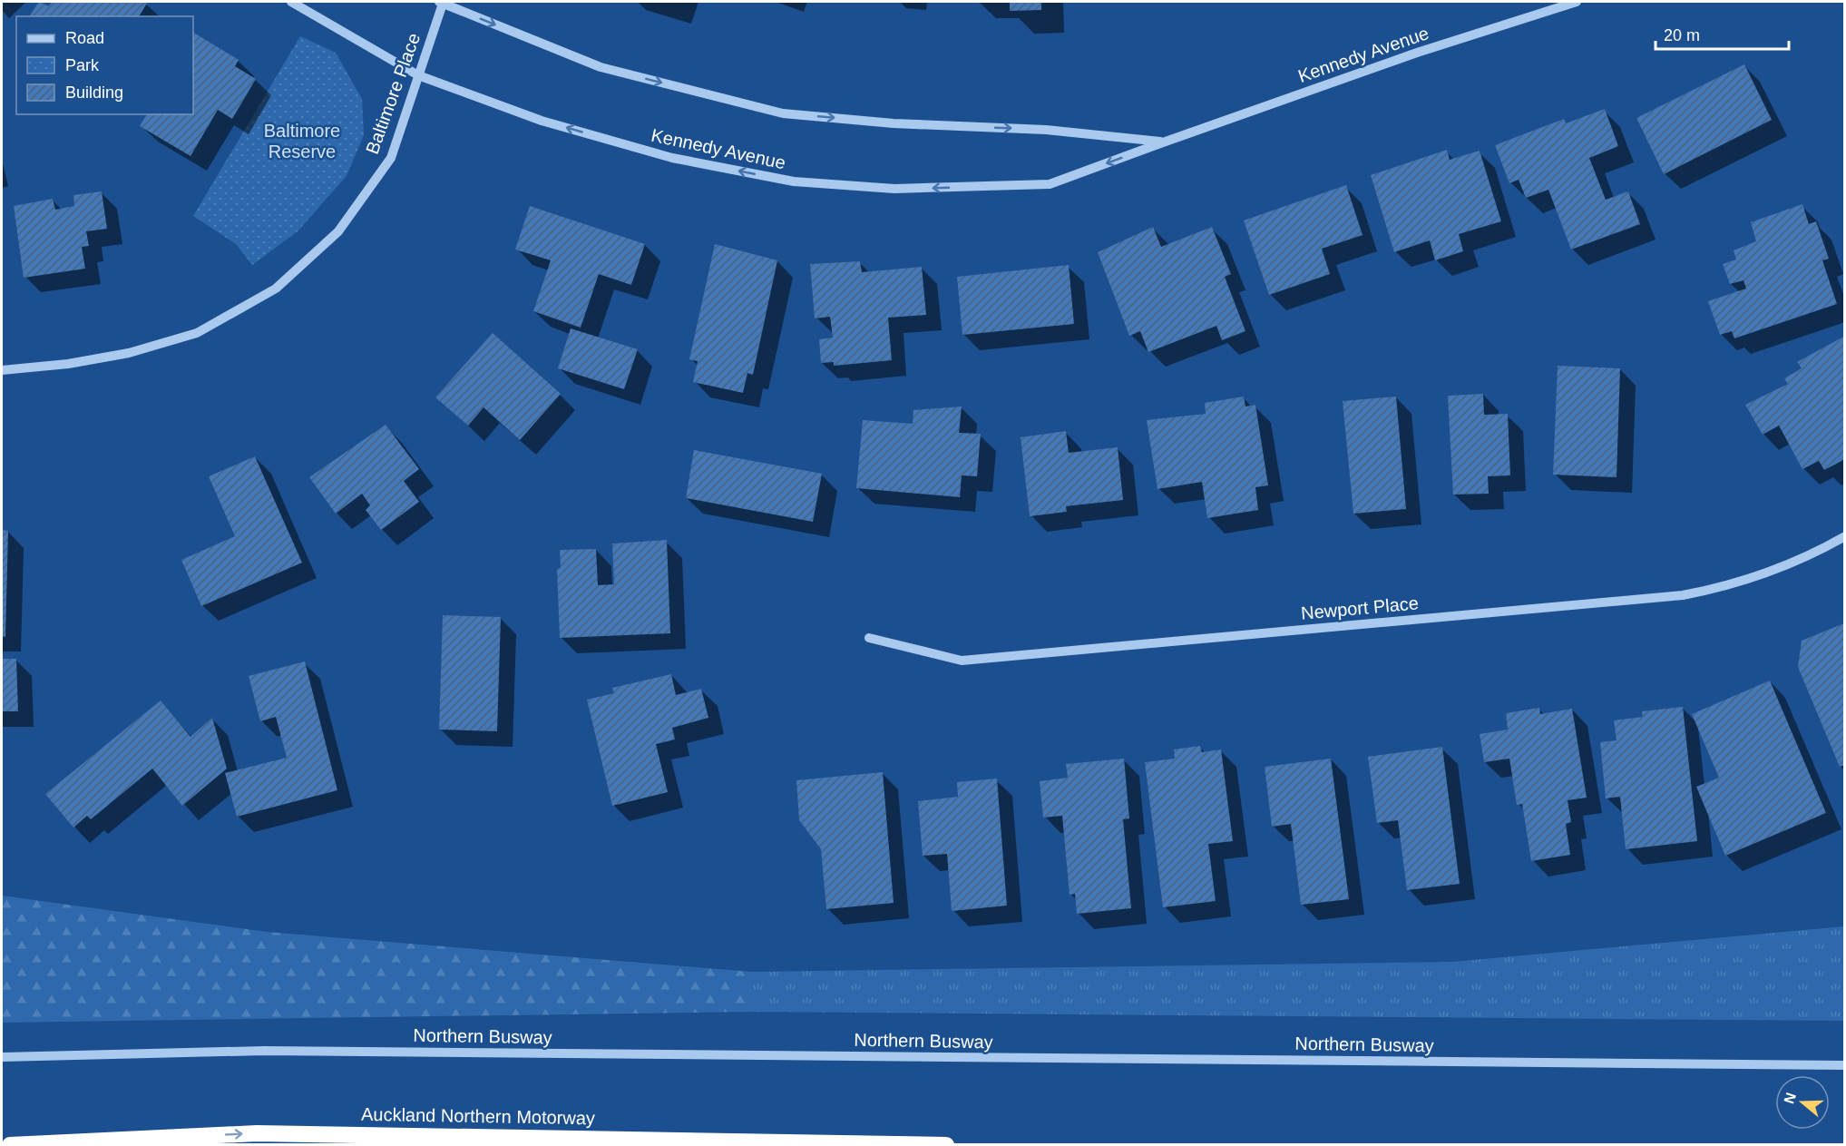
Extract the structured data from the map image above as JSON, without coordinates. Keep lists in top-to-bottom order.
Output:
{
  "streets": {
    "highway": ["Auckland Northern Motorway"],
    "street": [
      "Kennedy Avenue",
      "Baltimore Place",
      "Newport Place",
      "Northern Busway"
    ]
  },
  "crossings": [
    ["Kennedy Avenue", "Baltimore Place"]
  ],
  "one_way": ["Auckland Northern Motorway"],
  "parks": ["Baltimore Reserve"],
  "legend": ["Road", "Park", "Building"],
  "scale_bar": "20 m",
  "north": "left"
}
